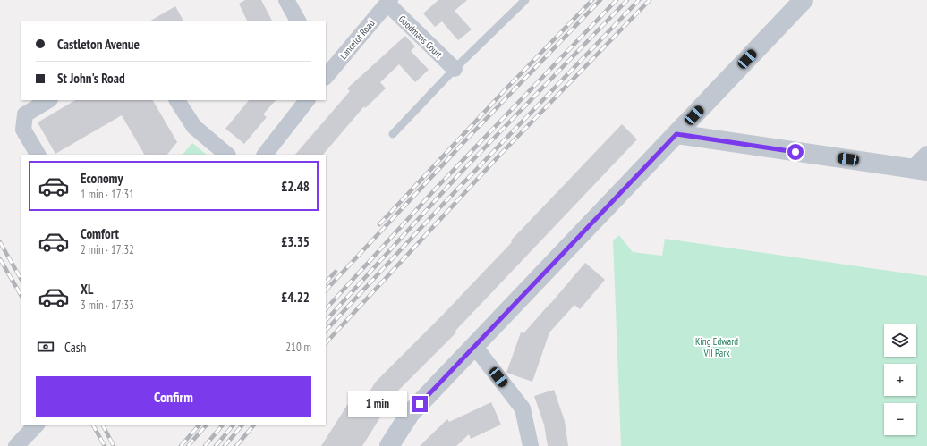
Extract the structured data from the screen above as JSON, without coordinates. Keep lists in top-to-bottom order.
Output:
{
  "streets": {
    "street": ["Goodmans Court", "Lancelot Road"]
  },
  "crossings": [
    ["Goodmans Court", "Lancelot Road"]
  ],
  "parks": ["King Edward VII Park"],
  "page": {
    "banner": ["Castleton Avenue", "St John's Road"],
    "list": [
      {
        "name": "Economy",
        "note": "1 min · 17:31",
        "value": "£2.48"
      },
      {
        "name": "Comfort",
        "note": "2 min · 17:32",
        "value": "£3.35"
      },
      {
        "name": "XL",
        "note": "3 min · 17:33",
        "value": "£4.22"
      }
    ],
    "map_buttons": ["+", "−"],
    "pay": ["Cash", "210 m"],
    "buttons": "Confirm",
    "bubble": "1 min"
  }
}
